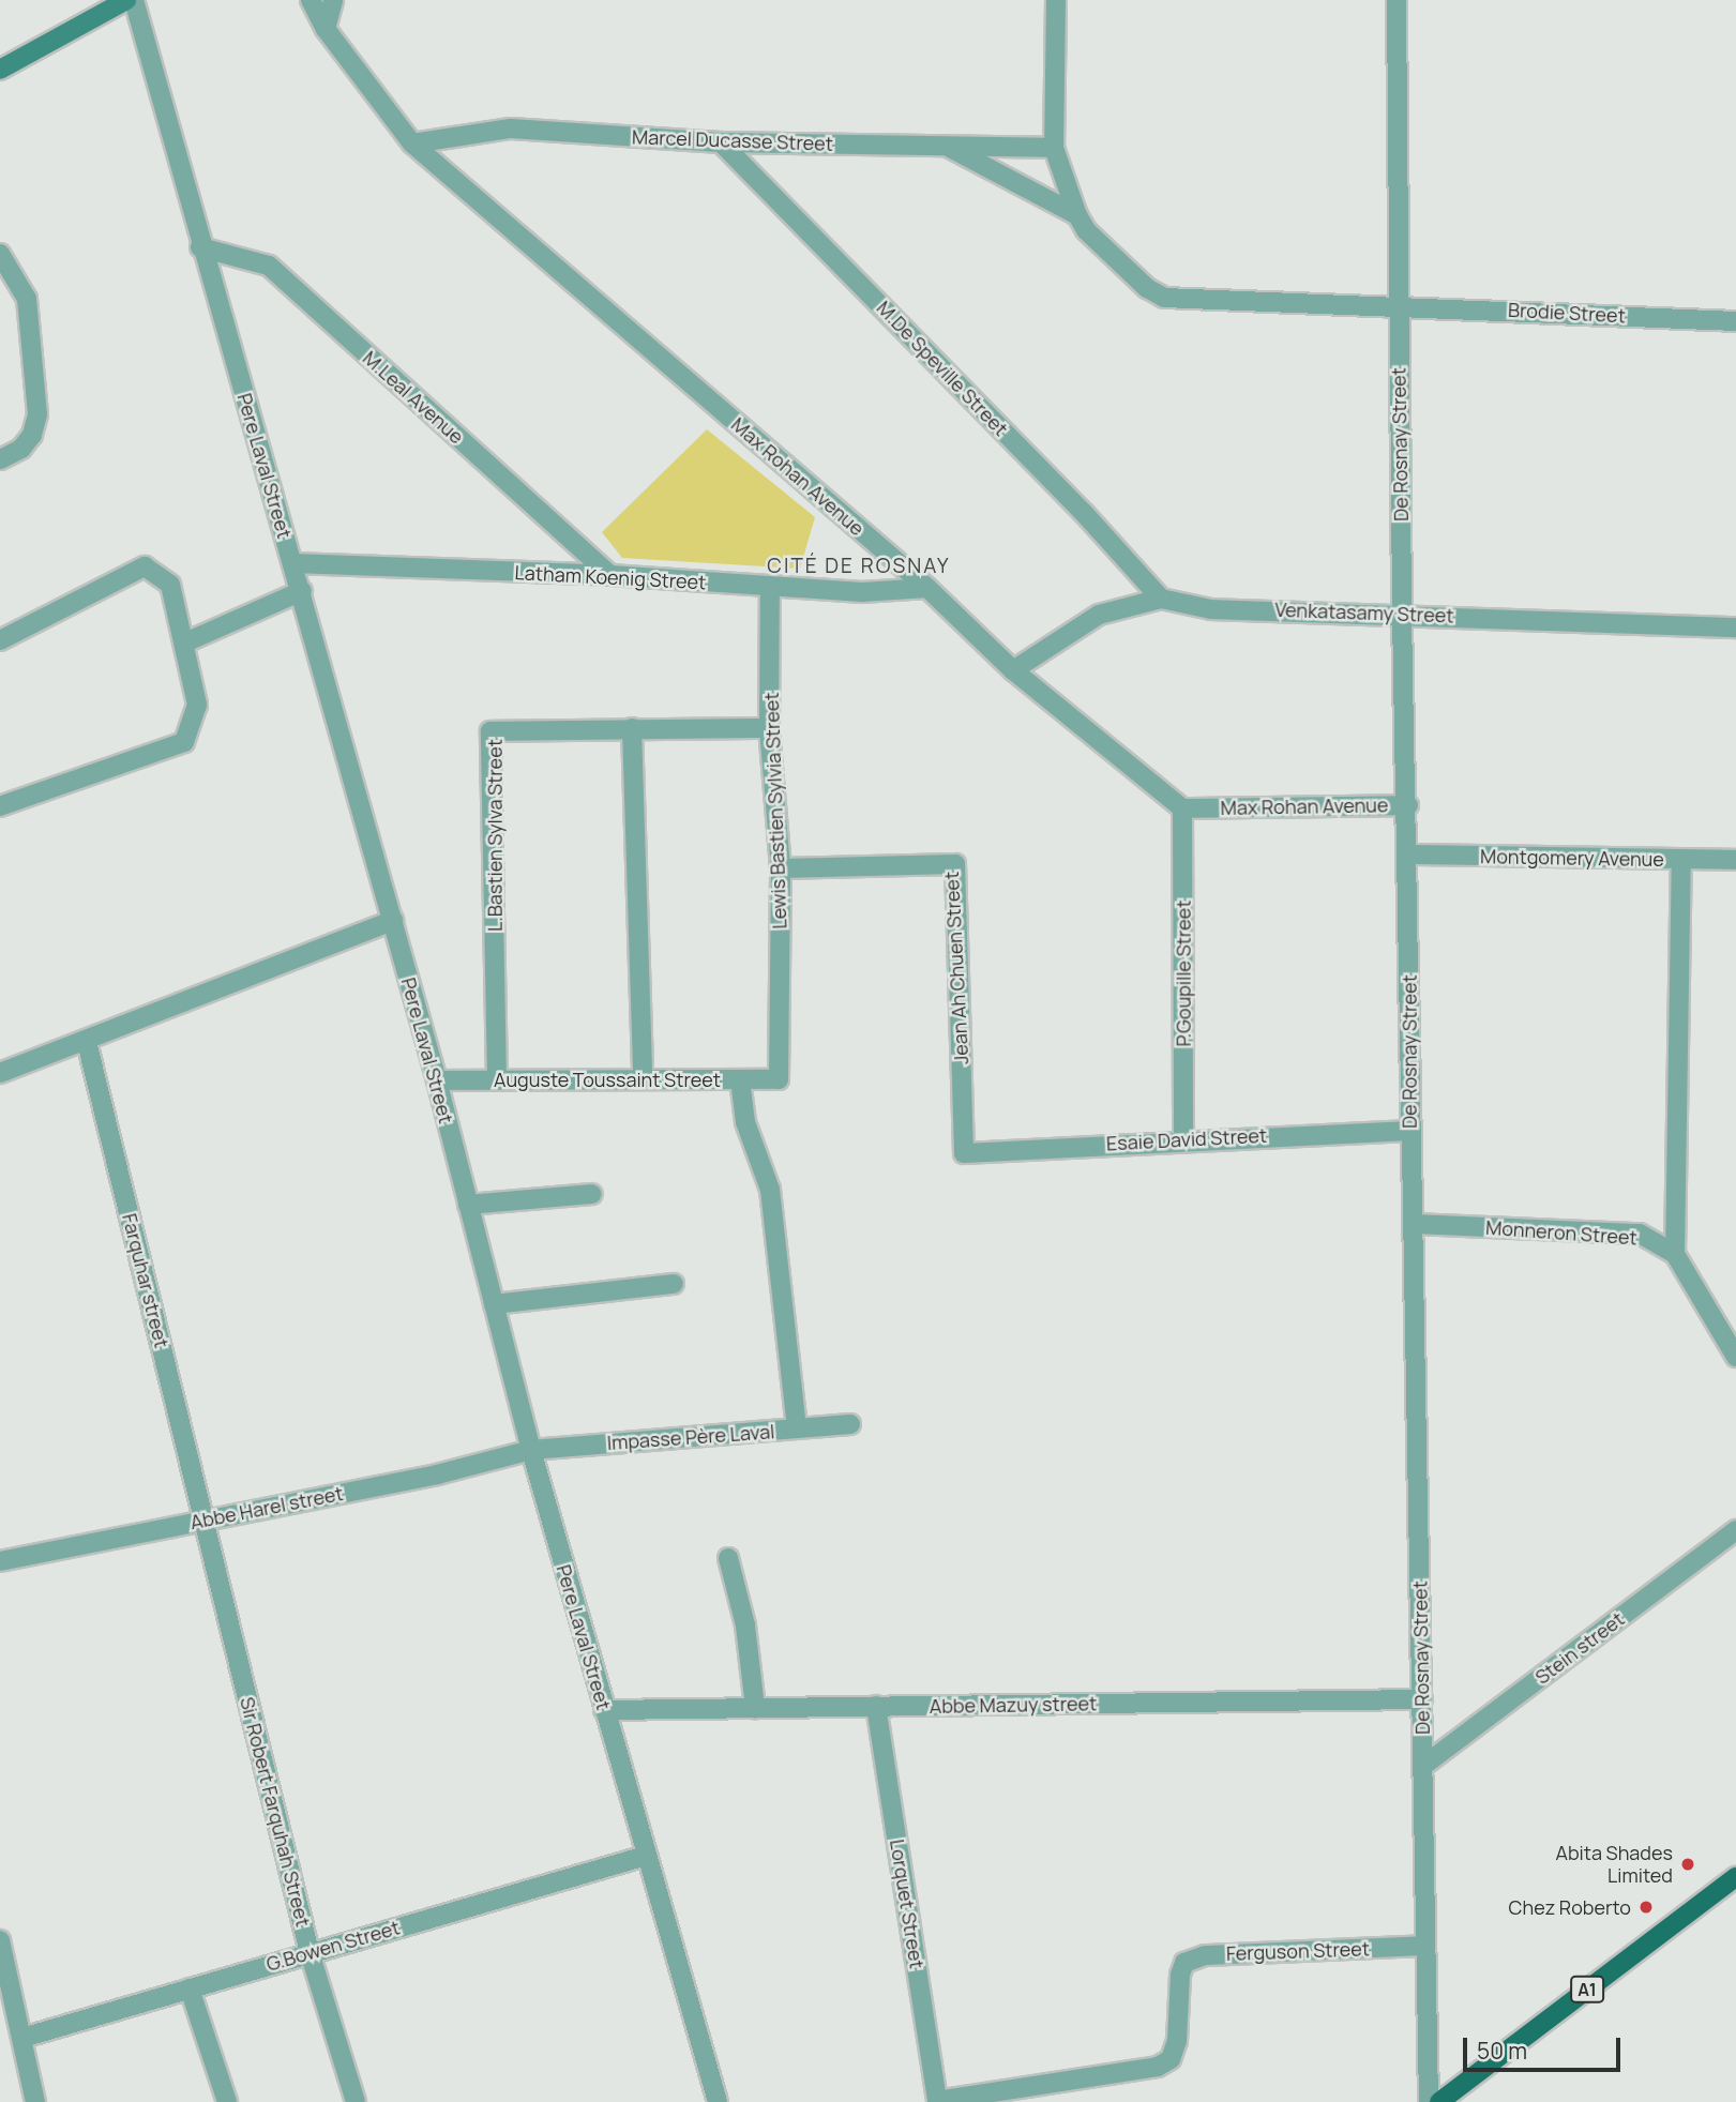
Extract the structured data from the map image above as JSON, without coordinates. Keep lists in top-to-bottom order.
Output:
{
  "streets": {
    "main road": ["A1"],
    "street": [
      "Marcel Ducasse Street",
      "Brodie Street",
      "M.De Speville Street",
      "M.Leal Avenue",
      "De Rosnay Street",
      "Pere Laval Street",
      "Max Rohan Avenue",
      "Latham Koenig Street",
      "Venkatasamy Street",
      "Lewis Bastien Sylvia Street",
      "L.Bastien Sylva Street",
      "Montgomery Avenue",
      "Jean Ah Chuen Street",
      "P.Goupille Street",
      "Auguste Toussaint Street",
      "Esaie David Street",
      "Monneron Street",
      "Farquhar street",
      "Impasse Père Laval",
      "Abbe Harel street",
      "Stein street",
      "Abbe Mazuy street",
      "Sir Robert Farquhah Street",
      "Lorquet Street",
      "G.Bowen Street",
      "Ferguson Street"
    ]
  },
  "crossings": [
    ["Marcel Ducasse Street", "M.De Speville Street"],
    ["Marcel Ducasse Street", "Max Rohan Avenue"],
    ["Brodie Street", "De Rosnay Street"],
    ["M.De Speville Street", "Venkatasamy Street"],
    ["M.Leal Avenue", "Pere Laval Street"],
    ["M.Leal Avenue", "Latham Koenig Street"],
    ["De Rosnay Street", "Max Rohan Avenue"],
    ["De Rosnay Street", "Venkatasamy Street"],
    ["De Rosnay Street", "Montgomery Avenue"],
    ["De Rosnay Street", "Esaie David Street"],
    ["De Rosnay Street", "Monneron Street"],
    ["De Rosnay Street", "Stein street"],
    ["De Rosnay Street", "Abbe Mazuy street"],
    ["De Rosnay Street", "Ferguson Street"],
    ["Pere Laval Street", "Latham Koenig Street"],
    ["Pere Laval Street", "Auguste Toussaint Street"],
    ["Pere Laval Street", "Impasse Père Laval"],
    ["Pere Laval Street", "Abbe Harel street"],
    ["Pere Laval Street", "Abbe Mazuy street"],
    ["Pere Laval Street", "G.Bowen Street"],
    ["Max Rohan Avenue", "Latham Koenig Street"],
    ["Max Rohan Avenue", "Venkatasamy Street"],
    ["Max Rohan Avenue", "P.Goupille Street"],
    ["Latham Koenig Street", "Lewis Bastien Sylvia Street"],
    ["Lewis Bastien Sylvia Street", "L.Bastien Sylva Street"],
    ["Lewis Bastien Sylvia Street", "Jean Ah Chuen Street"],
    ["Lewis Bastien Sylvia Street", "Auguste Toussaint Street"],
    ["L.Bastien Sylva Street", "Auguste Toussaint Street"],
    ["Jean Ah Chuen Street", "Esaie David Street"],
    ["P.Goupille Street", "Esaie David Street"],
    ["Farquhar street", "Abbe Harel street"],
    ["Farquhar street", "Sir Robert Farquhah Street"],
    ["Impasse Père Laval", "Abbe Harel street"],
    ["Abbe Harel street", "Sir Robert Farquhah Street"],
    ["Abbe Mazuy street", "Lorquet Street"],
    ["Sir Robert Farquhah Street", "G.Bowen Street"],
    ["Lorquet Street", "Ferguson Street"]
  ],
  "districts": ["CITÉ DE ROSNAY"],
  "places": ["Abita Shades Limited", "Chez Roberto"],
  "scale_bar": "50 m"
}
